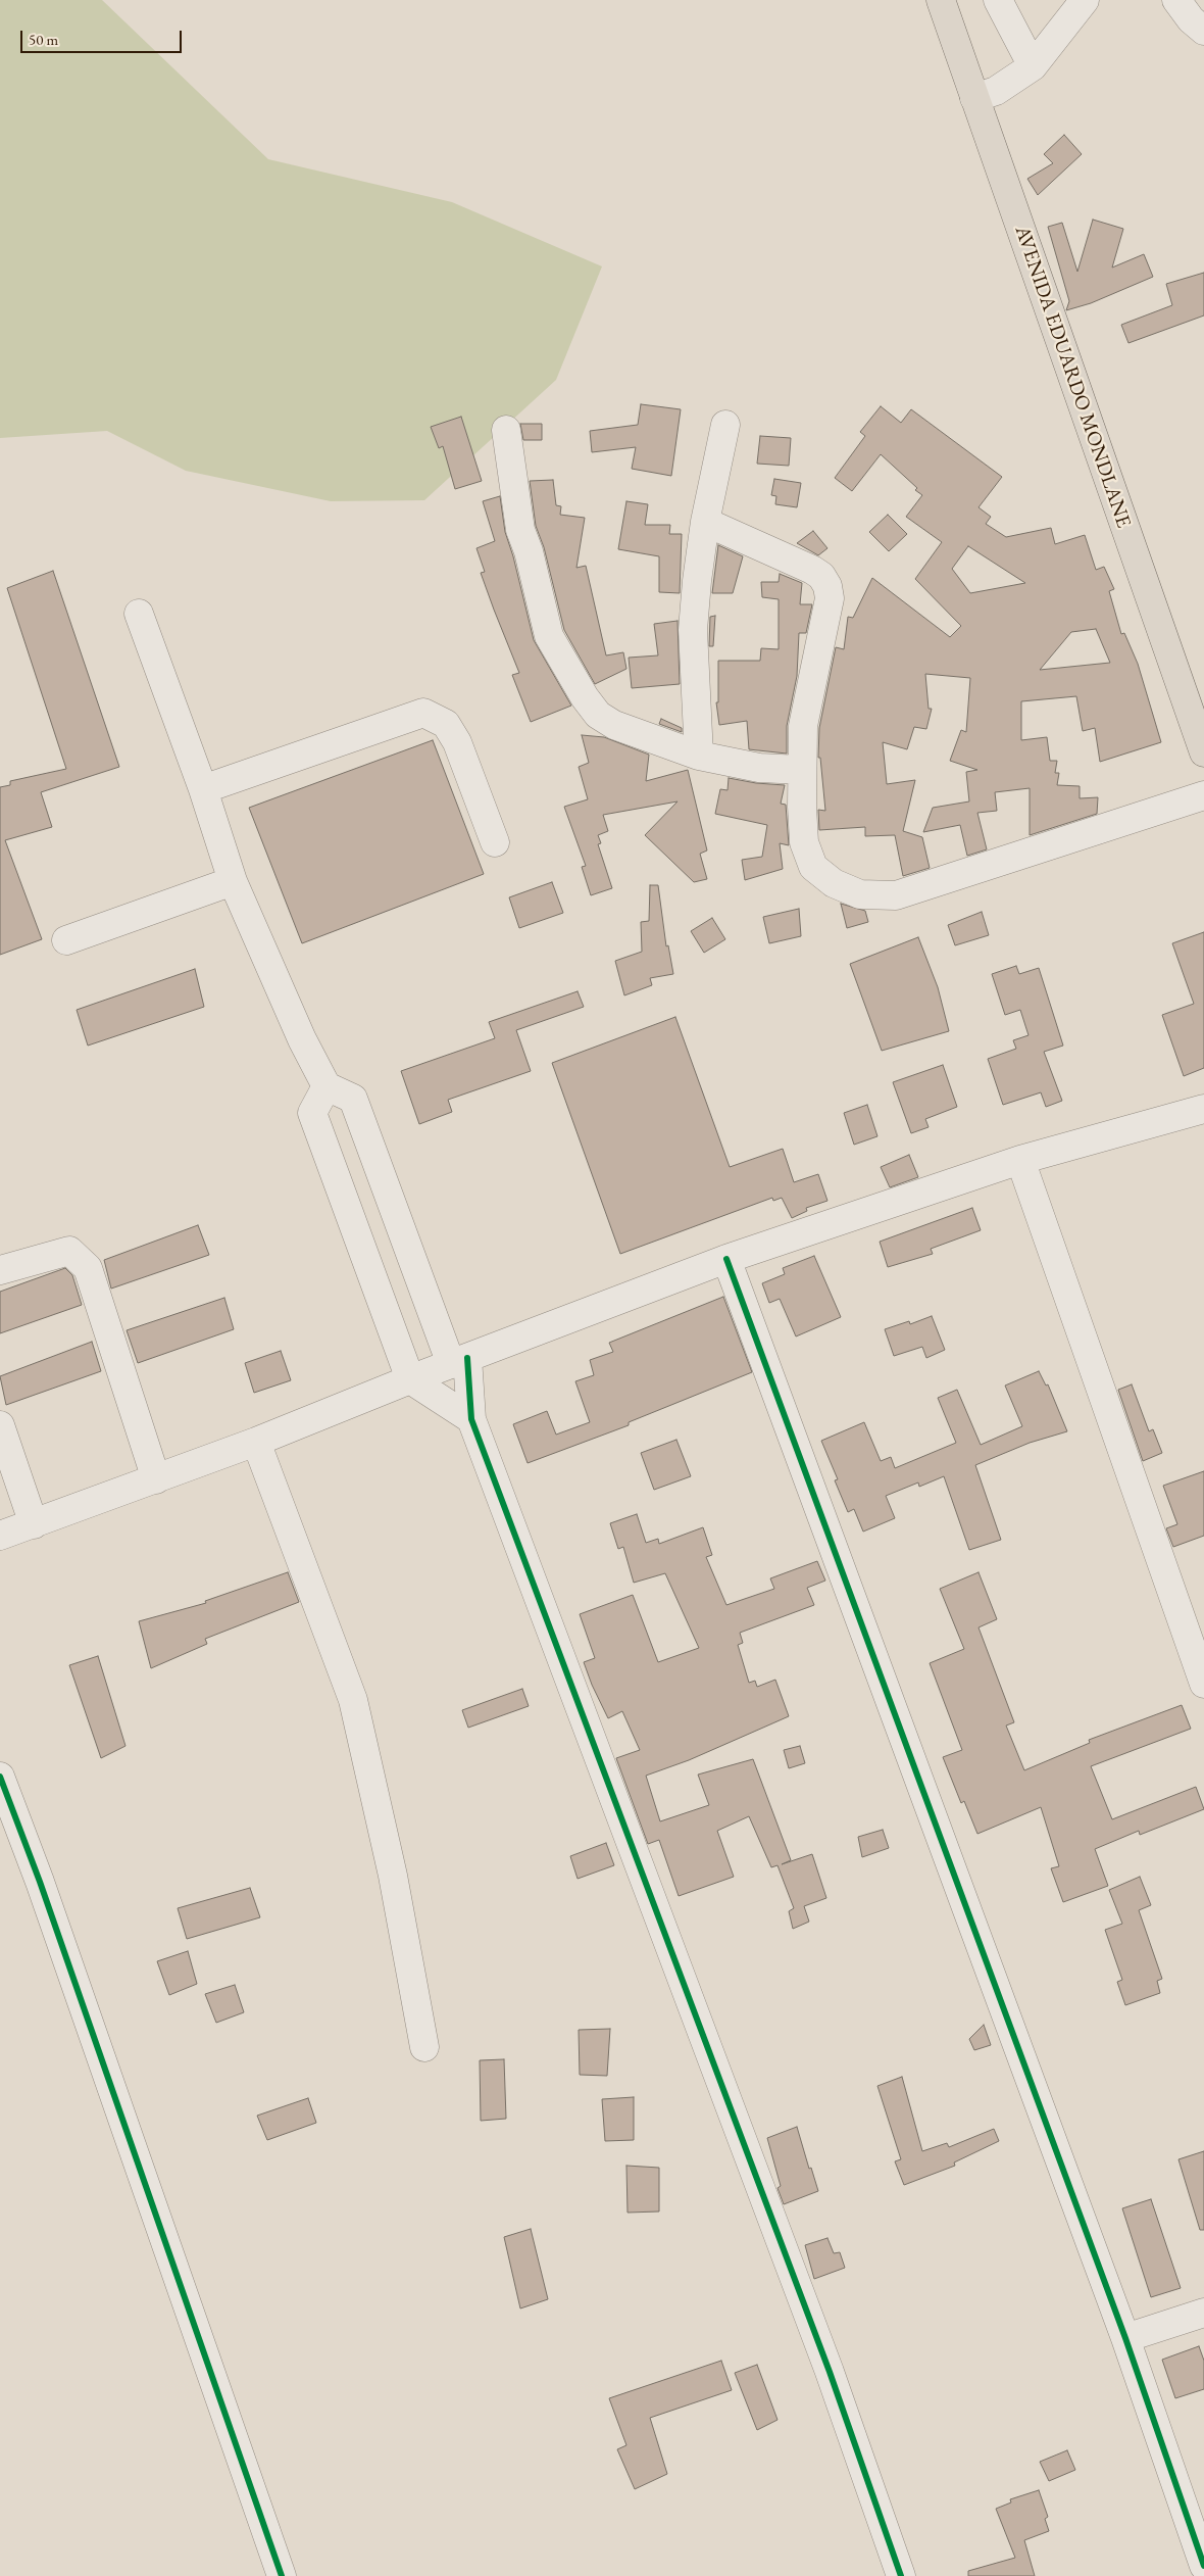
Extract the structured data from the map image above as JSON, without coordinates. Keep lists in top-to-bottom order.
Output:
{
  "streets": {
    "main road": ["AVENIDA EDUARDO MONDLANE"]
  },
  "scale_bar": "50 m"
}
